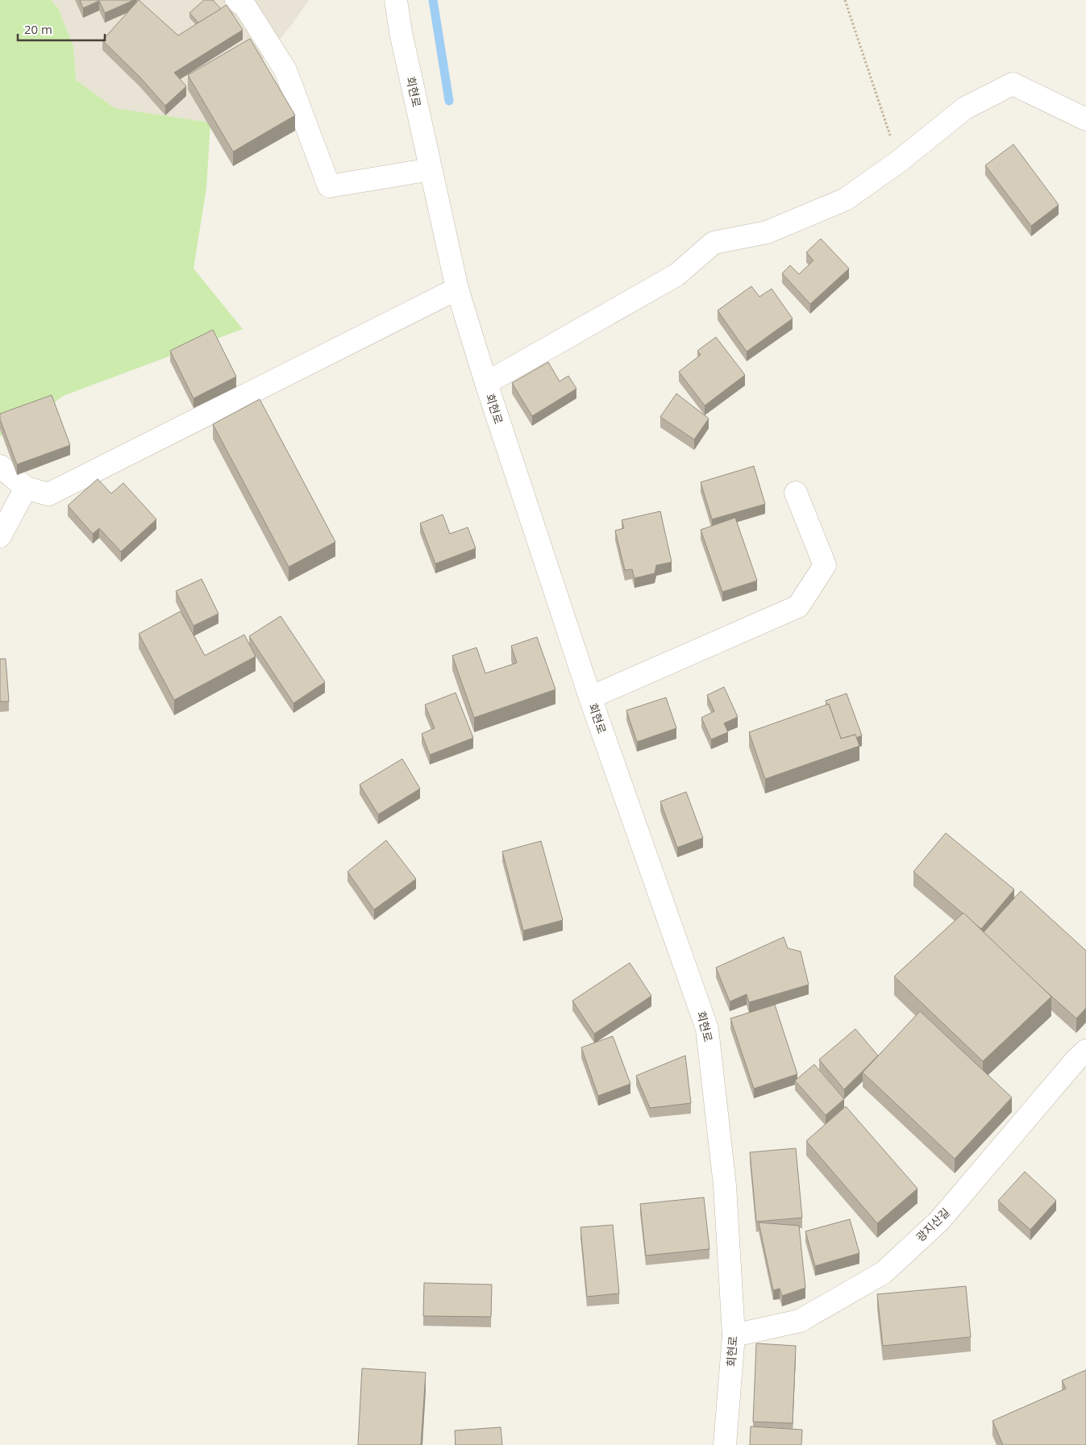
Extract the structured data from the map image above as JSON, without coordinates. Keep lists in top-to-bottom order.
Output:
{
  "streets": {
    "street": ["회현로", "광지산길"]
  },
  "crossings": [
    ["회현로", "광지산길"]
  ],
  "scale_bar": "20 m"
}
